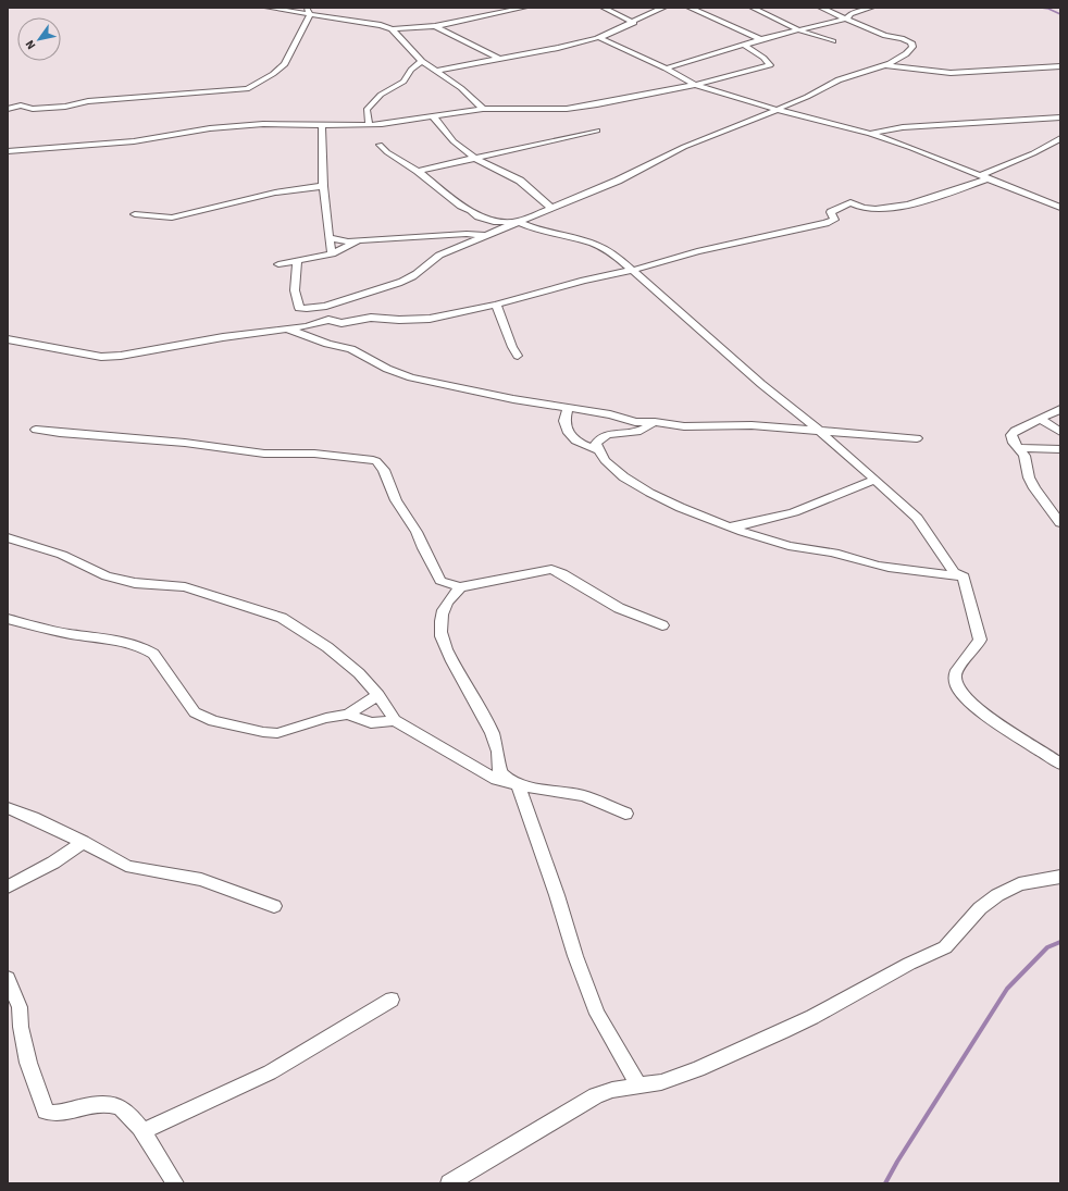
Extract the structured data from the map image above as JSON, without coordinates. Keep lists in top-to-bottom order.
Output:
{
  "north": "bottom left"
}
